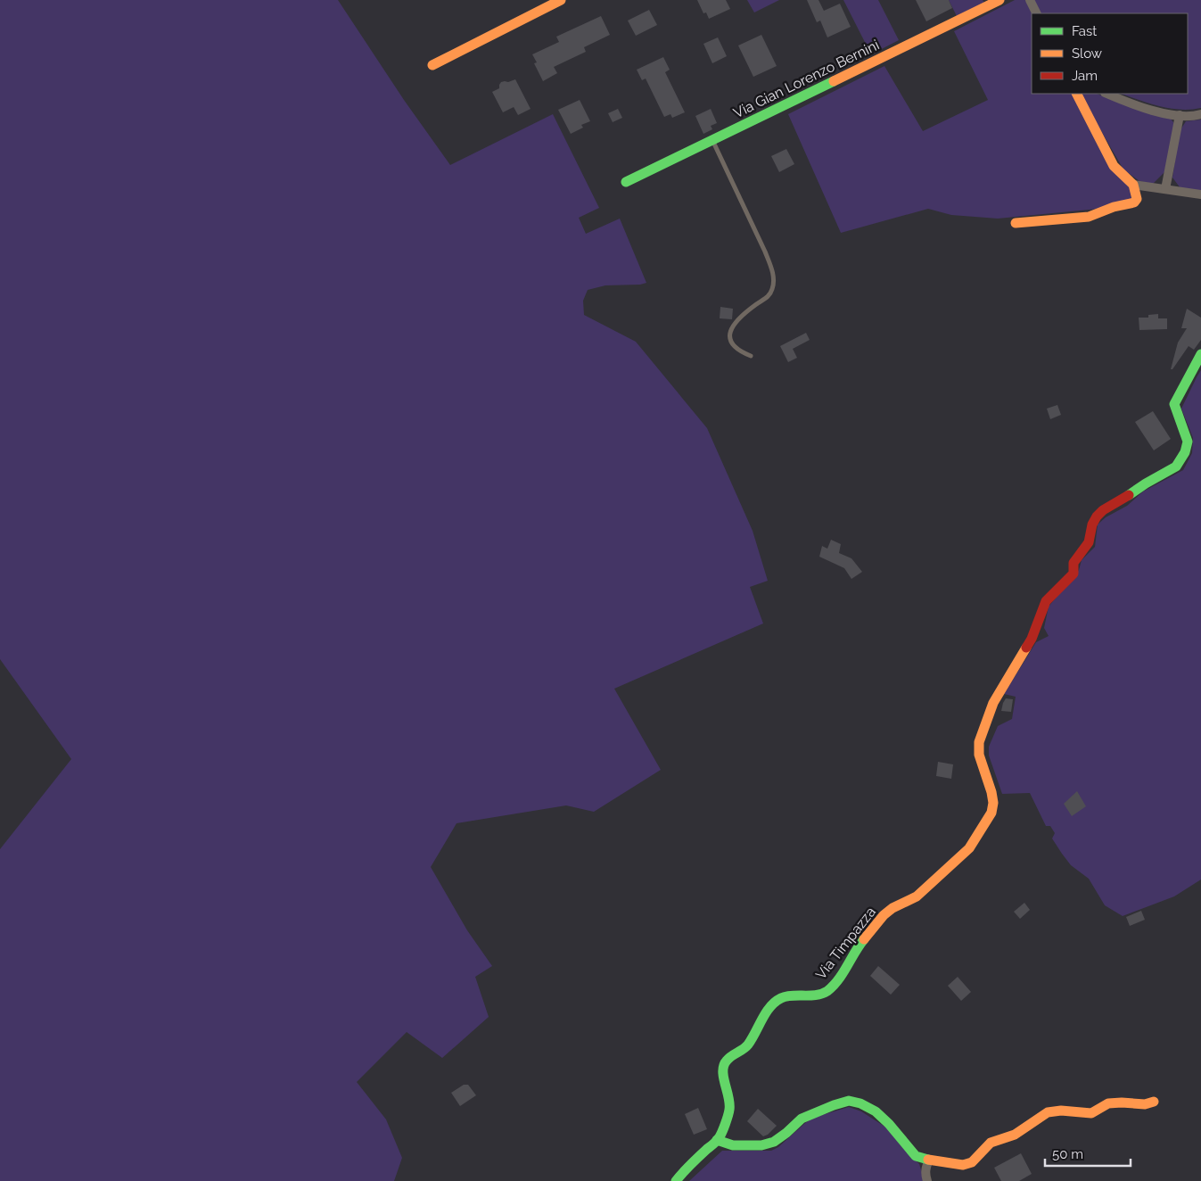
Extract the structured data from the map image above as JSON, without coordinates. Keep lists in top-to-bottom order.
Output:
{
  "streets": {
    "street": ["Via Gian Lorenzo Bernini", "Via Timpazza"]
  },
  "legend": ["Fast", "Slow", "Jam"],
  "scale_bar": "50 m"
}
